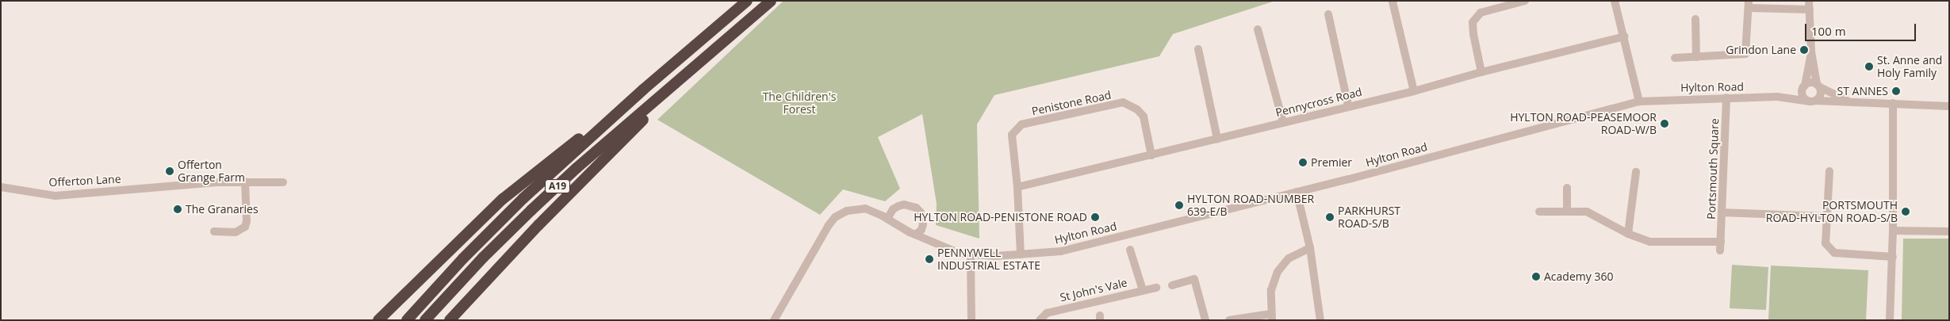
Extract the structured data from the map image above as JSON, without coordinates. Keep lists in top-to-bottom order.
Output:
{
  "streets": {
    "highway": ["A19"],
    "street": [
      "Hylton Road",
      "Pennycross Road",
      "Penistone Road",
      "Portsmouth Square",
      "Offerton Lane",
      "St John's Vale"
    ]
  },
  "crossings": [
    ["Hylton Road", "Penistone Road"],
    ["Hylton Road", "Portsmouth Square"],
    ["Pennycross Road", "Penistone Road"]
  ],
  "parks": ["The Children's Forest"],
  "places": [
    "Grindon Lane",
    "St. Anne and Holy Family",
    "ST ANNES",
    "HYLTON ROAD-PEASEMOOR ROAD-W/B",
    "Premier",
    "Offerton Grange Farm",
    "HYLTON ROAD-NUMBER 639-E/B",
    "The Granaries",
    "PORTSMOUTH ROAD-HYLTON ROAD-S/B",
    "HYLTON ROAD-PENISTONE ROAD",
    "PARKHURST ROAD-S/B",
    "PENNYWELL INDUSTRIAL ESTATE",
    "Academy 360"
  ],
  "scale_bar": "100 m"
}
